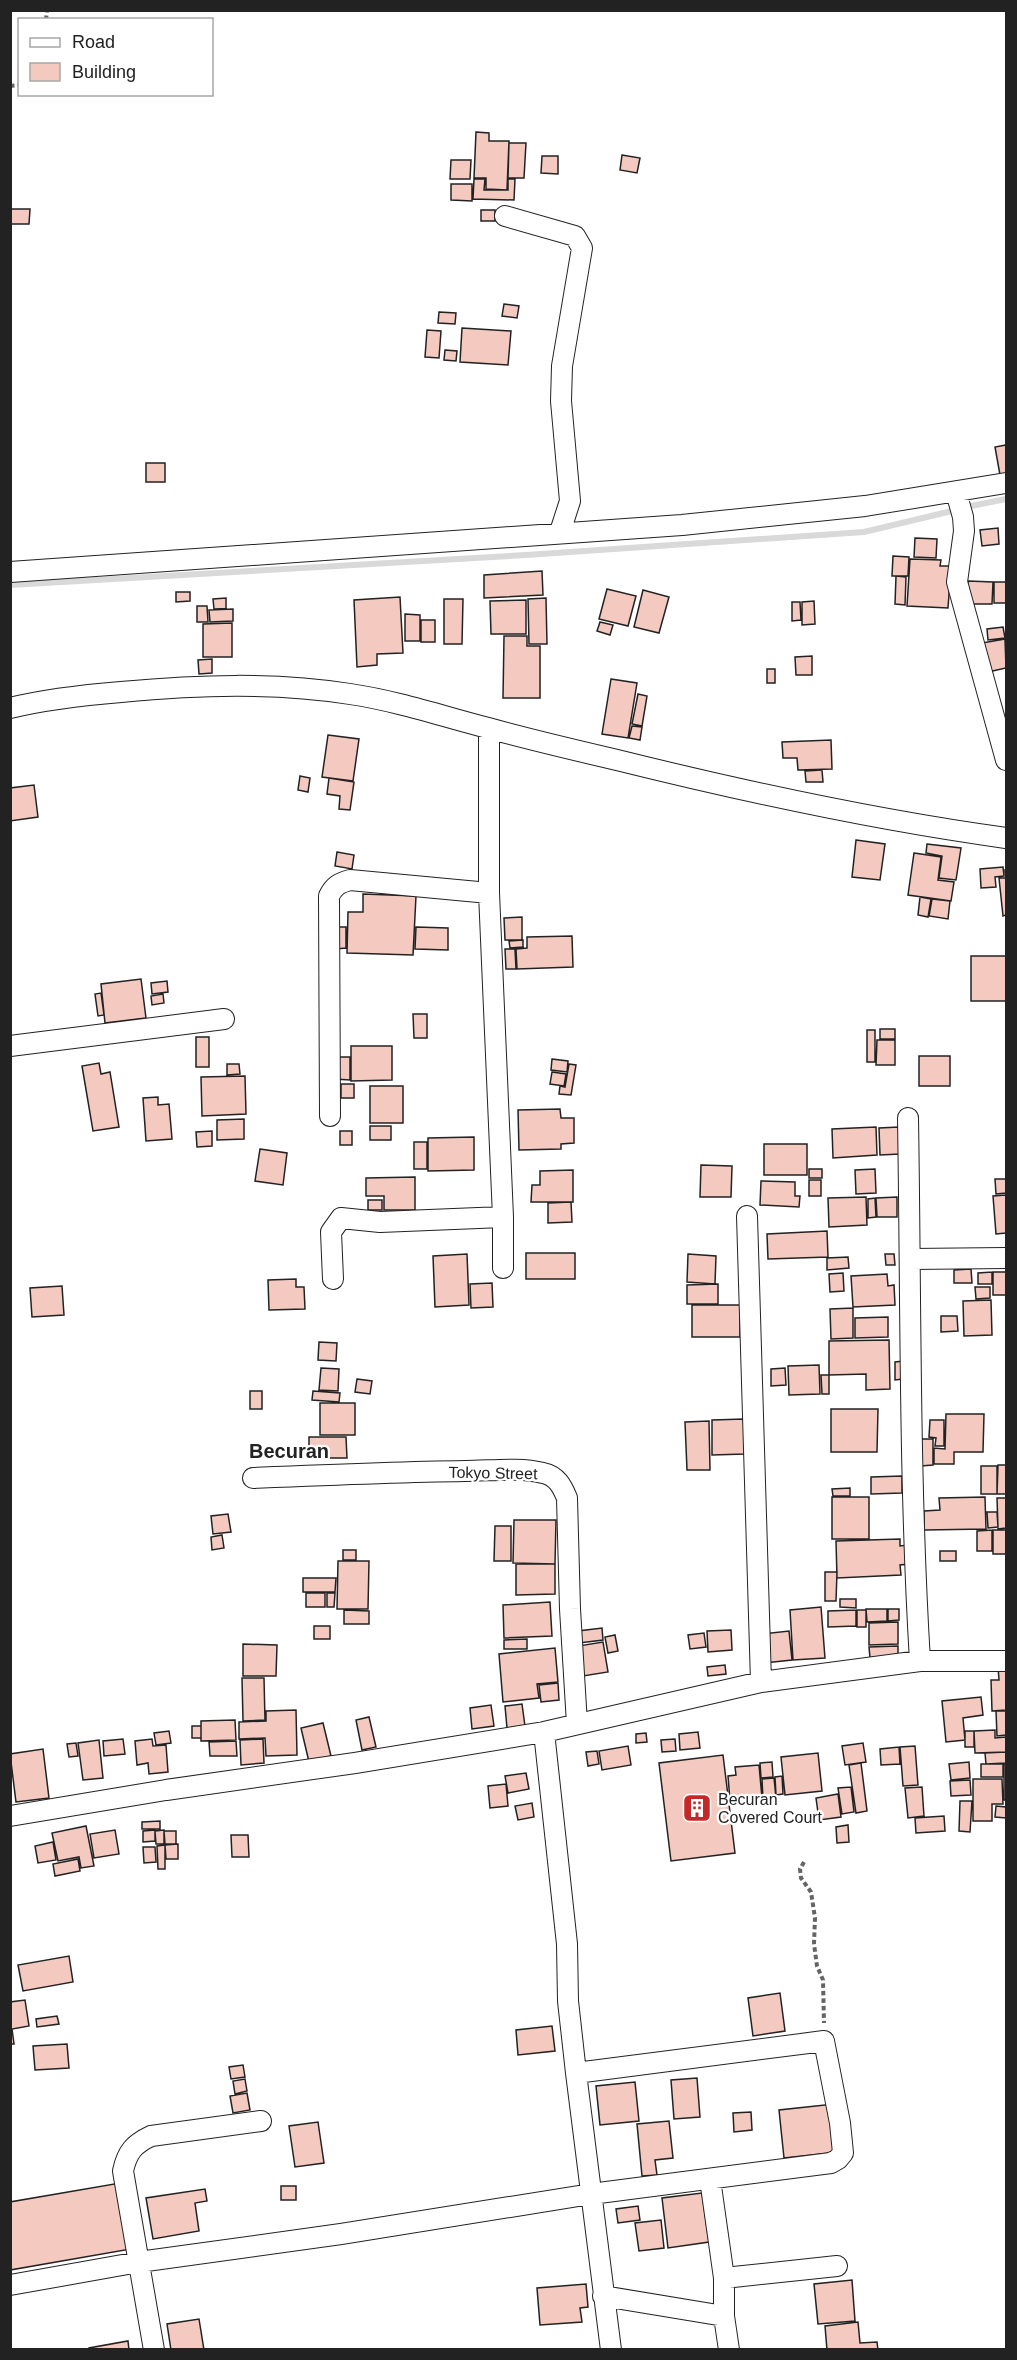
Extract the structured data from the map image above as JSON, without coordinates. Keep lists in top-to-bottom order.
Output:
{
  "streets": {
    "street": ["Tokyo Street"]
  },
  "districts": ["Becuran"],
  "places": {
    "building": ["Becuran Covered Court"]
  },
  "legend": ["Road", "Building"]
}
